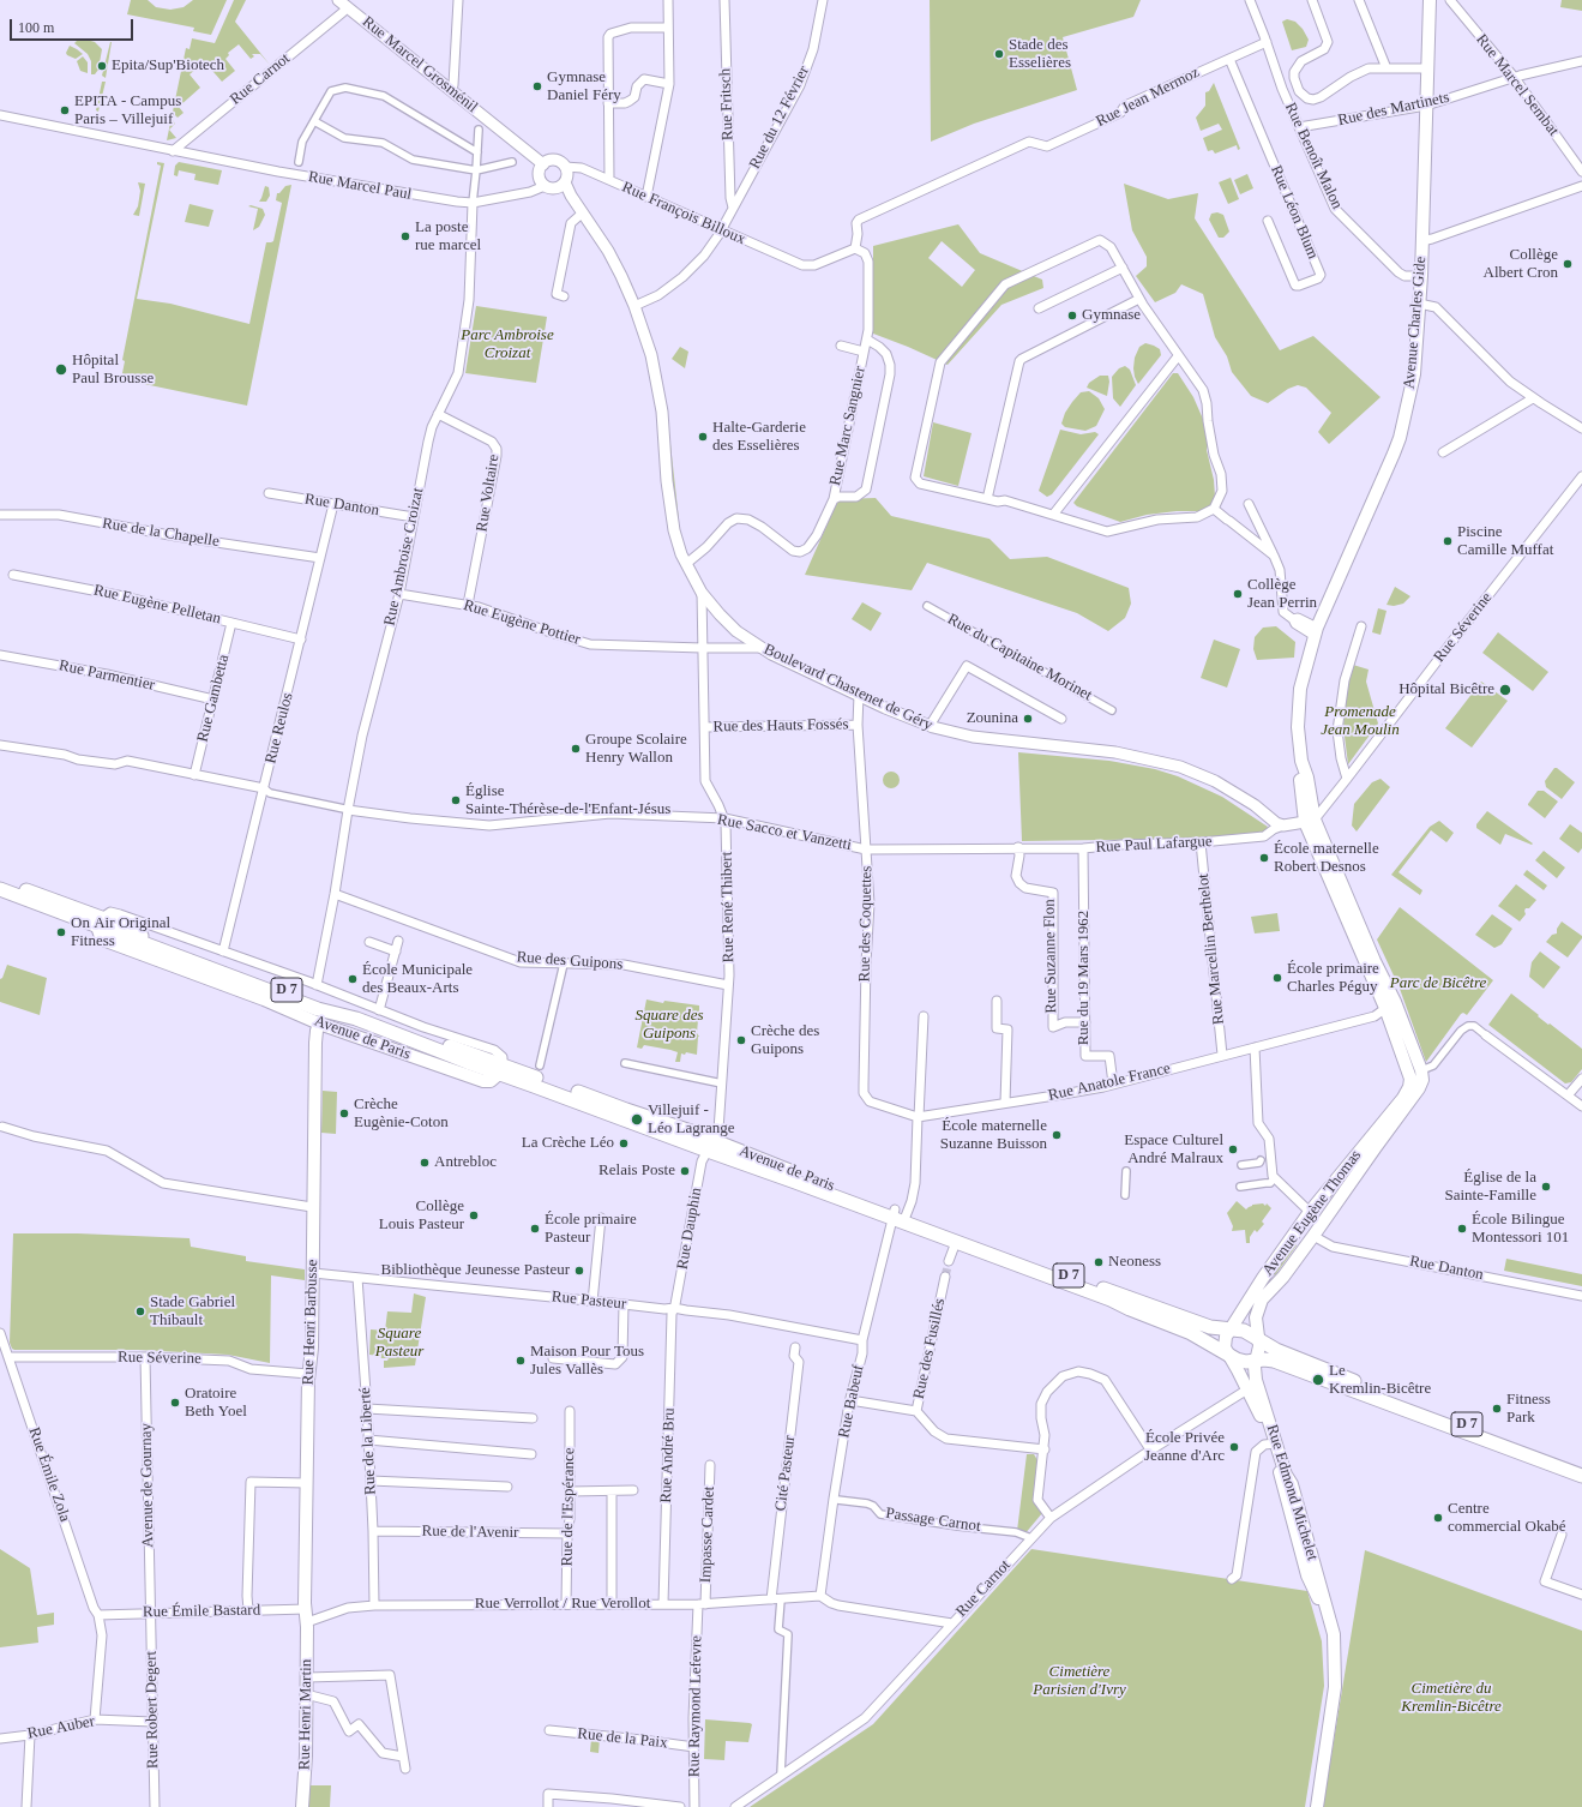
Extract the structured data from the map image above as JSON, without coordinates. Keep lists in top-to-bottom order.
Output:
{
  "streets": {
    "main road": [
      "Avenue Charles Gide",
      "D 7",
      "Avenue de Paris",
      "Avenue Eugène Thomas",
      "Rue Henri Barbusse",
      "Rue Edmond Michelet",
      "Rue Henri Martin"
    ],
    "street": [
      "Rue Marcel Grosménil",
      "Rue Carnot",
      "Rue Marcel Sembat",
      "Rue Jean Mermoz",
      "Rue Fritsch",
      "Rue des Martinets",
      "Rue du 12 Février",
      "Rue Benoît Malon",
      "Rue Marcel Paul",
      "Rue Léon Blum",
      "Rue François Billoux",
      "Rue Marc Sangnier",
      "Rue Voltaire",
      "Rue Danton",
      "Rue de la Chapelle",
      "Rue Ambroise Croizat",
      "Rue Eugène Pelletan",
      "Rue Eugène Pottier",
      "Rue Séverine",
      "Rue du Capitaine Morinet",
      "Rue Parmentier",
      "Boulevard Chastenet de Géry",
      "Rue Gambetta",
      "Rue des Hauts Fossés",
      "Rue Reulos",
      "Rue Sacco et Vanzetti",
      "Rue Paul Lafargue",
      "Rue René Thibert",
      "Rue des Coquettes",
      "Rue Marcellin Berthelot",
      "Rue Suzanne Flon",
      "Rue des Guipons",
      "Rue du 19 Mars 1962",
      "Rue Anatole France",
      "Rue Dauphin",
      "Rue Pasteur",
      "Rue des Fusillés",
      "Rue Babeuf",
      "Rue de la Liberté",
      "Rue André Bru",
      "Cité Pasteur",
      "Rue Émile Zola",
      "Avenue de Gournay",
      "Rue de l'Espérance",
      "Passage Carnot",
      "Rue de l'Avenir",
      "Impasse Cardet",
      "Rue Verrollot / Rue Verollot",
      "Rue Émile Bastard",
      "Rue Raymond Lefevre",
      "Rue Robert Degert",
      "Rue Auber",
      "Rue de la Paix"
    ]
  },
  "crossings": [
    ["Rue Marcel Grosménil", "Rue Carnot"],
    ["Rue Marcel Grosménil", "Rue Marcel Paul"],
    ["Rue Marcel Grosménil", "Rue François Billoux"],
    ["Rue Marcel Grosménil", "Boulevard Chastenet de Géry"],
    ["Rue Carnot", "Rue Marcel Paul"],
    ["Rue Carnot", "Rue Edmond Michelet"],
    ["Rue Carnot", "Passage Carnot"],
    ["Rue Marcel Sembat", "Rue des Martinets"],
    ["Rue Jean Mermoz", "Rue Benoît Malon"],
    ["Rue Jean Mermoz", "Rue Léon Blum"],
    ["Rue Jean Mermoz", "Rue François Billoux"],
    ["Rue Fritsch", "Rue du 12 Février"],
    ["Rue des Martinets", "Rue Benoît Malon"],
    ["Rue des Martinets", "Avenue Charles Gide"],
    ["Rue du 12 Février", "Rue François Billoux"],
    ["Rue du 12 Février", "Boulevard Chastenet de Géry"],
    ["Rue Benoît Malon", "Avenue Charles Gide"],
    ["Rue Marcel Paul", "Rue François Billoux"],
    ["Rue Marcel Paul", "Rue Ambroise Croizat"],
    ["Rue Marcel Paul", "Boulevard Chastenet de Géry"],
    ["Rue François Billoux", "Boulevard Chastenet de Géry"],
    ["Avenue Charles Gide", "Rue Séverine"],
    ["Avenue Charles Gide", "Rue Anatole France"],
    ["Rue Marc Sangnier", "Boulevard Chastenet de Géry"],
    ["Rue Voltaire", "Rue Ambroise Croizat"],
    ["Rue Voltaire", "Rue Eugène Pottier"],
    ["Rue Danton", "Rue Ambroise Croizat"],
    ["Rue Danton", "Rue Reulos"],
    ["Rue Danton", "Avenue Eugène Thomas"],
    ["Rue de la Chapelle", "Rue Reulos"],
    ["Rue Ambroise Croizat", "Rue Eugène Pottier"],
    ["Rue Ambroise Croizat", "Rue Sacco et Vanzetti"],
    ["Rue Ambroise Croizat", "Rue des Guipons"],
    ["Rue Ambroise Croizat", "Avenue de Paris"],
    ["Rue Eugène Pelletan", "Rue Gambetta"],
    ["Rue Eugène Pelletan", "Rue Reulos"],
    ["Rue Eugène Pottier", "Boulevard Chastenet de Géry"],
    ["Rue Eugène Pottier", "Rue René Thibert"],
    ["Rue Séverine", "Rue Henri Barbusse"],
    ["Rue Séverine", "Rue Émile Zola"],
    ["Rue Séverine", "Avenue de Gournay"],
    ["Rue Parmentier", "Rue Gambetta"],
    ["Boulevard Chastenet de Géry", "Rue Paul Lafargue"],
    ["Boulevard Chastenet de Géry", "Rue René Thibert"],
    ["Boulevard Chastenet de Géry", "Rue des Coquettes"],
    ["Rue des Hauts Fossés", "Rue René Thibert"],
    ["Rue des Hauts Fossés", "Rue des Coquettes"],
    ["Rue Reulos", "Avenue de Paris"],
    ["Rue Sacco et Vanzetti", "Rue Paul Lafargue"],
    ["Rue Sacco et Vanzetti", "Rue René Thibert"],
    ["Rue Sacco et Vanzetti", "Rue des Coquettes"],
    ["Rue Sacco et Vanzetti", "Rue Suzanne Flon"],
    ["Rue Paul Lafargue", "Rue Marcellin Berthelot"],
    ["Rue Paul Lafargue", "Rue Suzanne Flon"],
    ["Rue Paul Lafargue", "Rue du 19 Mars 1962"],
    ["Rue René Thibert", "Rue des Guipons"],
    ["Rue René Thibert", "Avenue de Paris"],
    ["Rue René Thibert", "Rue Dauphin"],
    ["Rue des Coquettes", "Rue Anatole France"],
    ["Rue Marcellin Berthelot", "Rue Anatole France"],
    ["Rue Suzanne Flon", "Rue du 19 Mars 1962"],
    ["Rue du 19 Mars 1962", "Rue Anatole France"],
    ["D 7", "Avenue de Paris"],
    ["D 7", "Avenue Eugène Thomas"],
    ["D 7", "Rue Babeuf"],
    ["D 7", "Rue Edmond Michelet"],
    ["Avenue de Paris", "Rue Dauphin"],
    ["Avenue de Paris", "Rue Henri Barbusse"],
    ["Avenue de Paris", "Rue Babeuf"],
    ["Avenue Eugène Thomas", "Rue Edmond Michelet"],
    ["Rue Dauphin", "Rue Pasteur"],
    ["Rue Dauphin", "Rue André Bru"],
    ["Rue Pasteur", "Rue Henri Barbusse"],
    ["Rue Pasteur", "Rue Babeuf"],
    ["Rue Pasteur", "Rue de la Liberté"],
    ["Rue Pasteur", "Rue André Bru"],
    ["Rue Henri Barbusse", "Rue Verrollot / Rue Verollot"],
    ["Rue Henri Barbusse", "Rue Émile Bastard"],
    ["Rue Henri Barbusse", "Rue Henri Martin"],
    ["Rue des Fusillés", "Rue Babeuf"],
    ["Rue Babeuf", "Rue Verrollot / Rue Verollot"],
    ["Rue de la Liberté", "Rue de l'Avenir"],
    ["Rue de la Liberté", "Rue Verrollot / Rue Verollot"],
    ["Rue André Bru", "Rue Verrollot / Rue Verollot"],
    ["Cité Pasteur", "Rue Verrollot / Rue Verollot"],
    ["Rue Émile Zola", "Rue Émile Bastard"],
    ["Rue Émile Zola", "Rue Auber"],
    ["Avenue de Gournay", "Rue Émile Bastard"],
    ["Avenue de Gournay", "Rue Robert Degert"],
    ["Rue de l'Espérance", "Rue de l'Avenir"],
    ["Rue de l'Espérance", "Rue Verrollot / Rue Verollot"],
    ["Impasse Cardet", "Rue Verrollot / Rue Verollot"],
    ["Impasse Cardet", "Rue Raymond Lefevre"],
    ["Rue Verrollot / Rue Verollot", "Rue Raymond Lefevre"],
    ["Rue Verrollot / Rue Verollot", "Rue Henri Martin"],
    ["Rue Émile Bastard", "Rue Robert Degert"],
    ["Rue Raymond Lefevre", "Rue de la Paix"],
    ["Rue Robert Degert", "Rue Auber"]
  ],
  "parks": [
    "Parc Ambroise Croizat",
    "Promenade Jean Moulin",
    "Parc de Bicêtre",
    "Square des Guipons",
    "Square Pasteur",
    "Cimetière Parisien d'Ivry",
    "Cimetière du Kremlin-Bicêtre"
  ],
  "places": [
    "Stade des Esselières",
    "Epita/Sup'Biotech",
    "Gymnase Daniel Féry",
    "EPITA - Campus Paris – Villejuif",
    "La poste rue marcel",
    "Collège Albert Cron",
    "Gymnase",
    "Hôpital Paul Brousse",
    "Halte-Garderie des Esselières",
    "Piscine Camille Muffat",
    "Collège Jean Perrin",
    "Hôpital Bicêtre",
    "Zounina",
    "Groupe Scolaire Henry Wallon",
    "Église Sainte-Thérèse-de-l'Enfant-Jésus",
    "École maternelle Robert Desnos",
    "On Air Original Fitness",
    "École primaire Charles Péguy",
    "École Municipale des Beaux-Arts",
    "Crèche des Guipons",
    "Crèche Eugènie-Coton",
    "Villejuif - Léo Lagrange",
    "École maternelle Suzanne Buisson",
    "La Crèche Léo",
    "Espace Culturel André Malraux",
    "Antrebloc",
    "Relais Poste",
    "Église de la Sainte-Famille",
    "Collège Louis Pasteur",
    "École primaire Pasteur",
    "École Bilingue Montessori 101",
    "Neoness",
    "Bibliothèque Jeunesse Pasteur",
    "Stade Gabriel Thibault",
    "Maison Pour Tous Jules Vallès",
    "Le Kremlin-Bicêtre",
    "Oratoire Beth Yoel",
    "Fitness Park",
    "École Privée Jeanne d'Arc",
    "Centre commercial Okabé"
  ],
  "scale_bar": "100 m"
}
